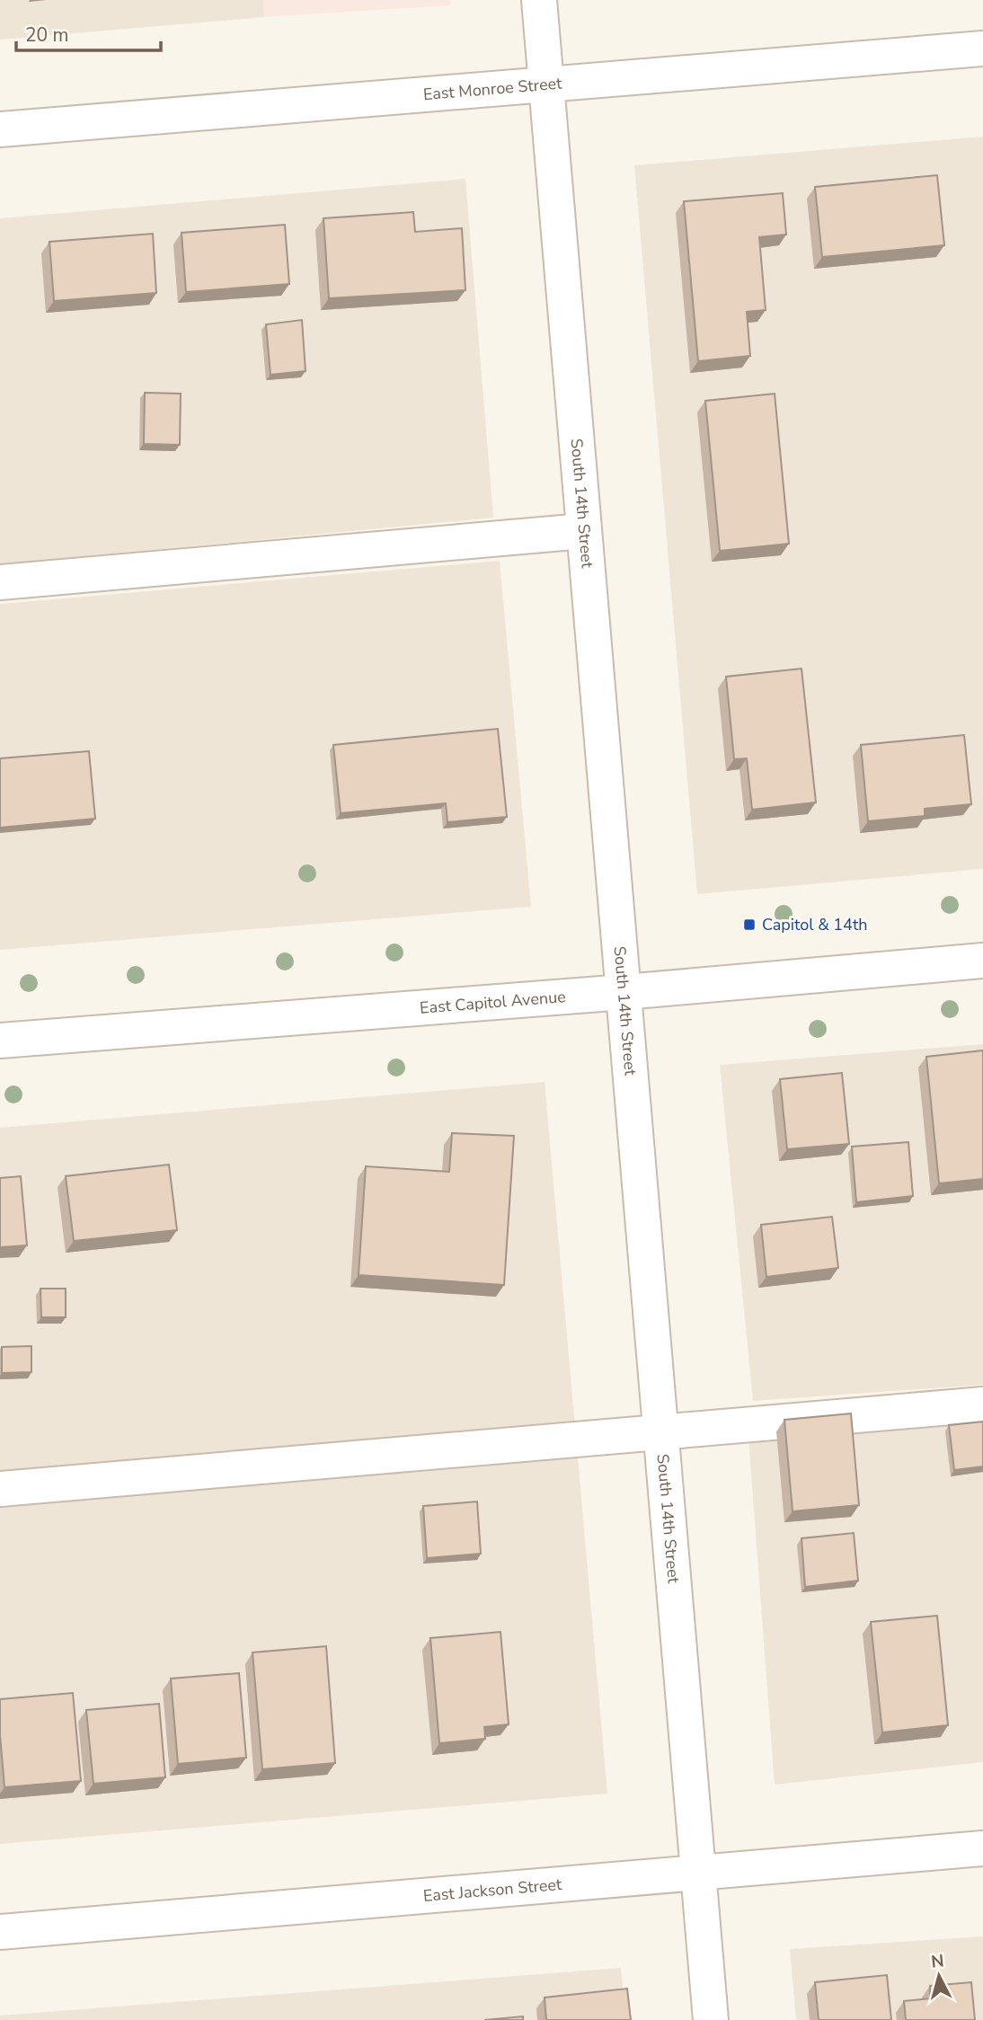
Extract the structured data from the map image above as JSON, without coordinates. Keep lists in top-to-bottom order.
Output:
{
  "streets": {
    "street": [
      "East Monroe Street",
      "South 14th Street",
      "East Capitol Avenue",
      "East Jackson Street"
    ]
  },
  "crossings": [
    ["East Monroe Street", "South 14th Street"],
    ["South 14th Street", "East Capitol Avenue"],
    ["South 14th Street", "East Jackson Street"]
  ],
  "places": {
    "transit": ["Capitol & 14th"]
  },
  "scale_bar": "20 m",
  "north": "top"
}
